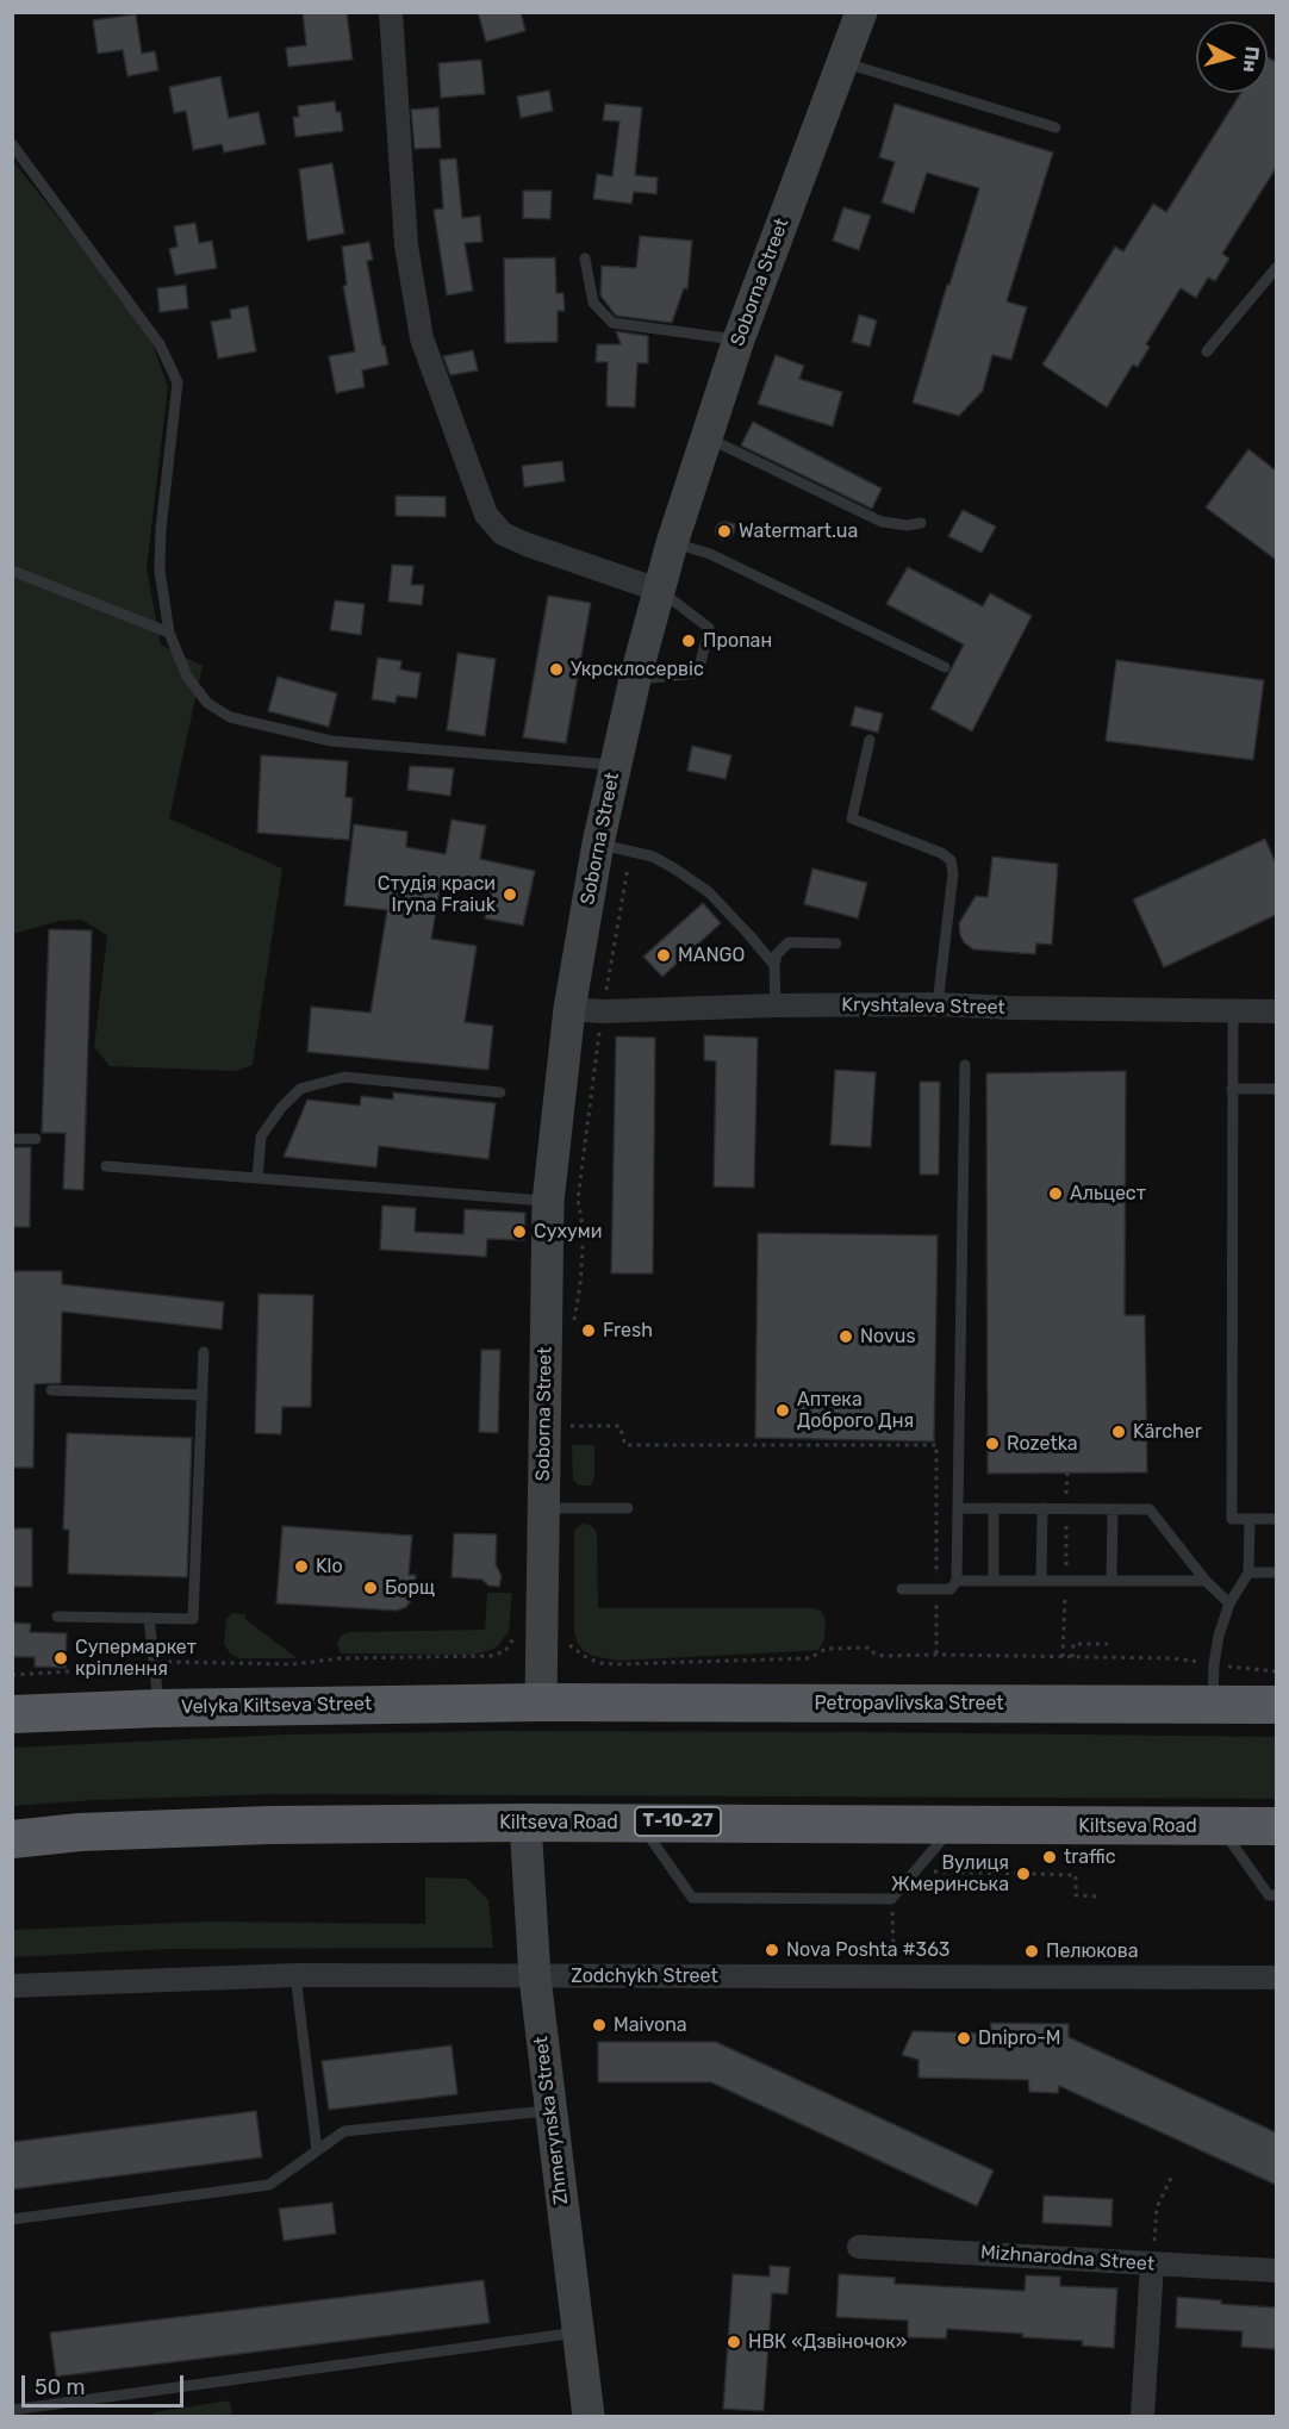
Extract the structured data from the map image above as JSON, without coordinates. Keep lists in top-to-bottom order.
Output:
{
  "streets": {
    "highway": [
      "Petropavlivska Street",
      "Velyka Kiltseva Street",
      "Т-10-27",
      "Kiltseva Road"
    ],
    "main road": ["Soborna Street", "Zhmerynska Street"],
    "street": ["Kryshtaleva Street", "Zodchykh Street", "Mizhnarodna Street"]
  },
  "crossings": [
    ["Soborna Street", "Kryshtaleva Street"],
    ["Soborna Street", "Petropavlivska Street"],
    ["Soborna Street", "Velyka Kiltseva Street"],
    ["Petropavlivska Street", "Velyka Kiltseva Street"],
    ["Kiltseva Road", "Zhmerynska Street"],
    ["Zodchykh Street", "Zhmerynska Street"]
  ],
  "places": [
    "Watermart.ua",
    "Пропан",
    "Укрсклосервіс",
    "Студія краси Iryna Fraiuk",
    "MANGO",
    "Альцест",
    "Сухуми",
    "Fresh",
    "Novus",
    "Аптека Доброго Дня",
    "Kärcher",
    "Rozetka",
    "Klo",
    "Борщ",
    "Супермаркет кріплення",
    "traffic",
    "Вулиця Жмеринська",
    "Nova Poshta #363",
    "Пелюкова",
    "Maivona",
    "Dnipro-M",
    "НВК «Дзвіночок»"
  ],
  "scale_bar": "50 m",
  "north": "right"
}
